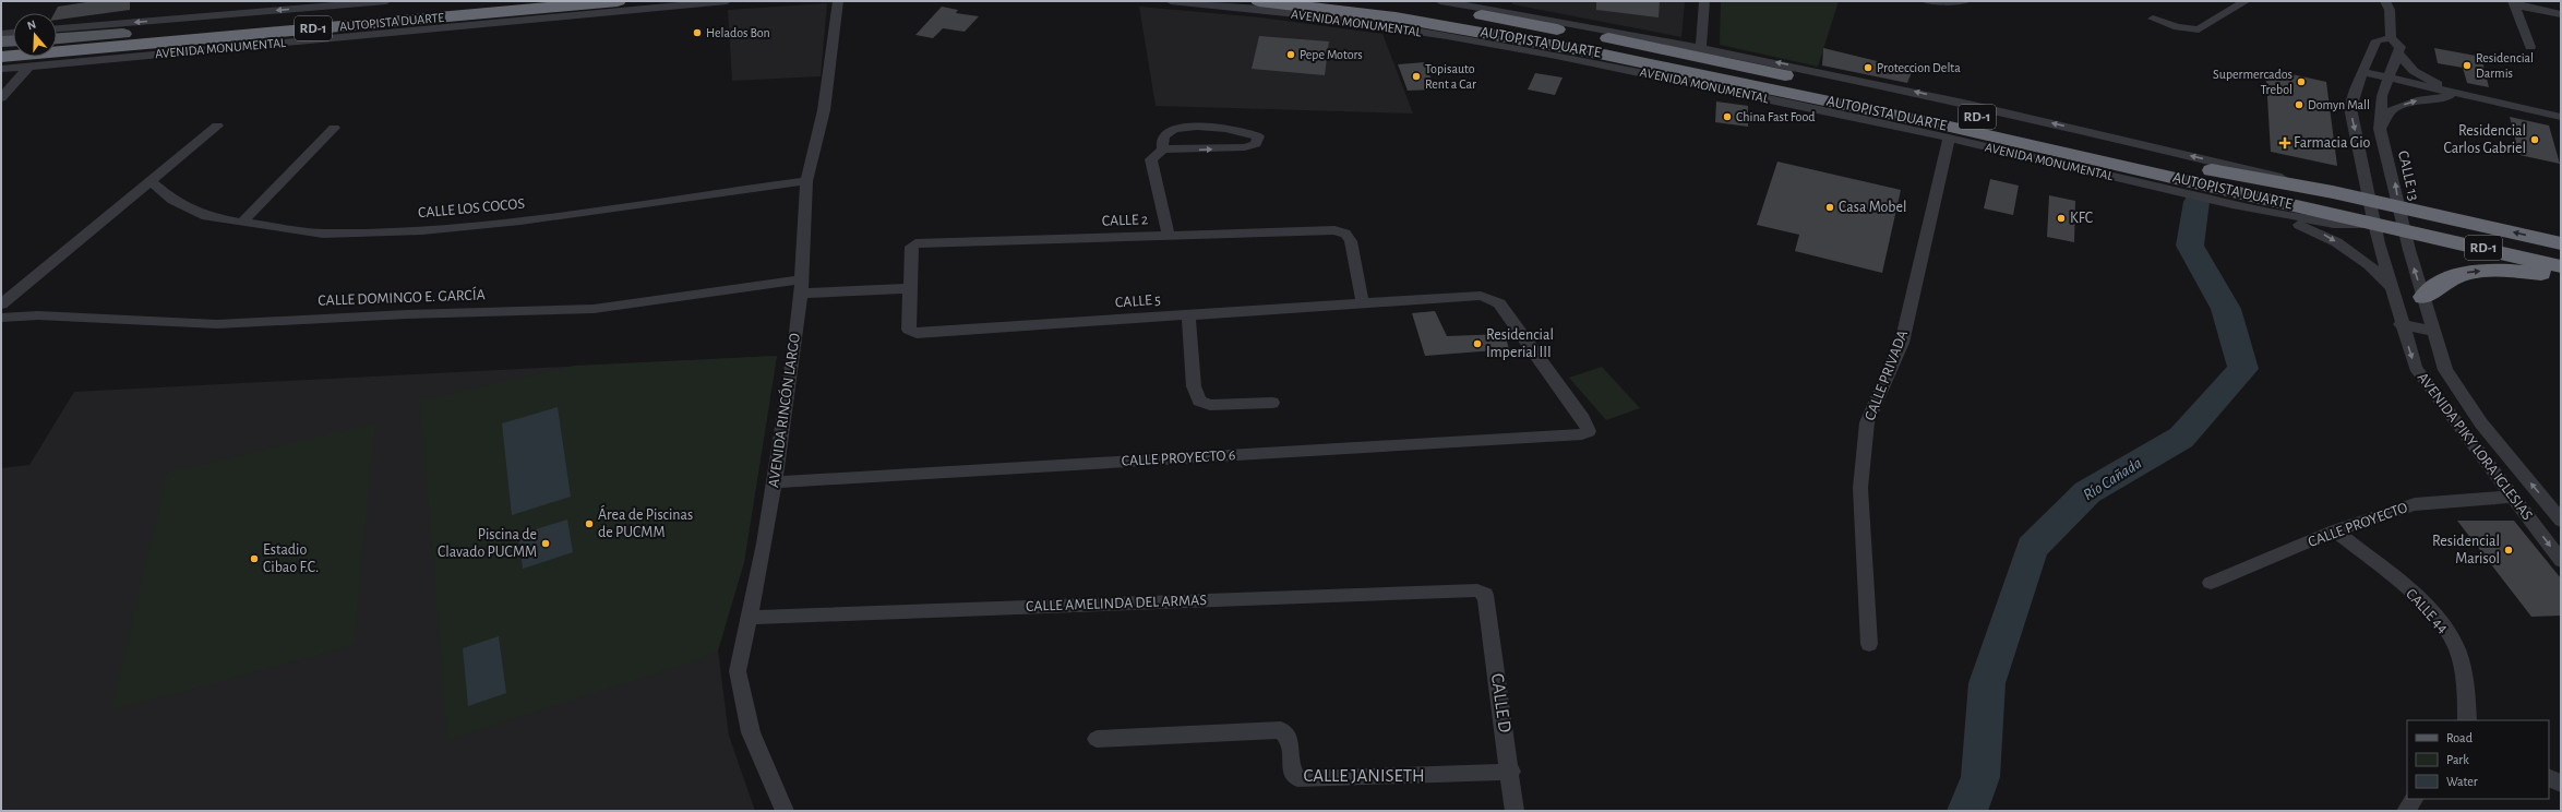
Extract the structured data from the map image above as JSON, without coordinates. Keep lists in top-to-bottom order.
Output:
{
  "streets": {
    "highway": ["AUTOPISTA DUARTE", "RD-1"],
    "street": [
      "AVENIDA MONUMENTAL",
      "CALLE 13",
      "CALLE LOS COCOS",
      "CALLE 2",
      "CALLE DOMINGO E. GARCÍA",
      "CALLE 5",
      "CALLE PRIVADA",
      "AVENIDA RINCÓN LARGO",
      "AVENIDA PIKY LORA IGLESIAS",
      "CALLE PROYECTO 6",
      "CALLE PROYECTO",
      "CALLE AMELINDA DEL ARMAS",
      "CALLE 44",
      "CALLE D",
      "CALLE JANISETH"
    ]
  },
  "crossings": [
    ["AUTOPISTA DUARTE", "AVENIDA MONUMENTAL"],
    ["AUTOPISTA DUARTE", "CALLE 13"],
    ["AUTOPISTA DUARTE", "CALLE PRIVADA"],
    ["AUTOPISTA DUARTE", "AVENIDA PIKY LORA IGLESIAS"],
    ["AVENIDA MONUMENTAL", "CALLE PRIVADA"],
    ["AVENIDA MONUMENTAL", "AVENIDA PIKY LORA IGLESIAS"],
    ["CALLE 13", "AVENIDA PIKY LORA IGLESIAS"],
    ["CALLE LOS COCOS", "AVENIDA RINCÓN LARGO"],
    ["CALLE 2", "CALLE DOMINGO E. GARCÍA"],
    ["CALLE 2", "CALLE 5"],
    ["CALLE DOMINGO E. GARCÍA", "CALLE 5"],
    ["CALLE DOMINGO E. GARCÍA", "AVENIDA RINCÓN LARGO"],
    ["CALLE 5", "CALLE PROYECTO 6"],
    ["AVENIDA RINCÓN LARGO", "CALLE PROYECTO 6"],
    ["AVENIDA RINCÓN LARGO", "CALLE AMELINDA DEL ARMAS"],
    ["AVENIDA PIKY LORA IGLESIAS", "CALLE PROYECTO"],
    ["CALLE PROYECTO", "CALLE 44"],
    ["CALLE AMELINDA DEL ARMAS", "CALLE D"],
    ["CALLE D", "CALLE JANISETH"]
  ],
  "one_way": ["CALLE 13"],
  "water": ["Río Cañada"],
  "places": {
    "other": [
      "Helados Bon",
      "Pepe Motors",
      "Residencial Darmis",
      "Proteccion Delta",
      "Topisauto Rent a Car",
      "Supermercados Trebol",
      "Domyn Mall",
      "China Fast Food",
      "Residencial Carlos Gabriel",
      "Casa Mobel",
      "KFC",
      "Residencial Imperial III",
      "Área de Piscinas de PUCMM",
      "Piscina de Clavado PUCMM",
      "Residencial Marisol",
      "Estadio Cibao F.C."
    ],
    "health": ["Farmacia Gio"]
  },
  "legend": ["Road", "Park", "Water"],
  "north": "top"
}
